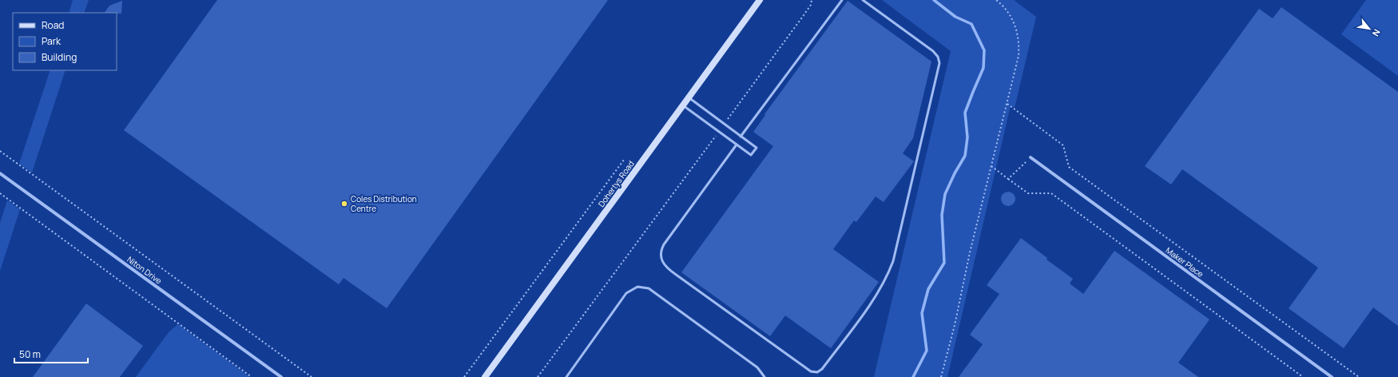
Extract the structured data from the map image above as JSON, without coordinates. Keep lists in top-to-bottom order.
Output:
{
  "streets": {
    "main road": ["Dohertys Road"],
    "street": ["Maker Place", "Niton Drive"]
  },
  "places": ["Coles Distribution Centre"],
  "legend": ["Road", "Park", "Building"],
  "scale_bar": "50 m",
  "north": "bottom right"
}
